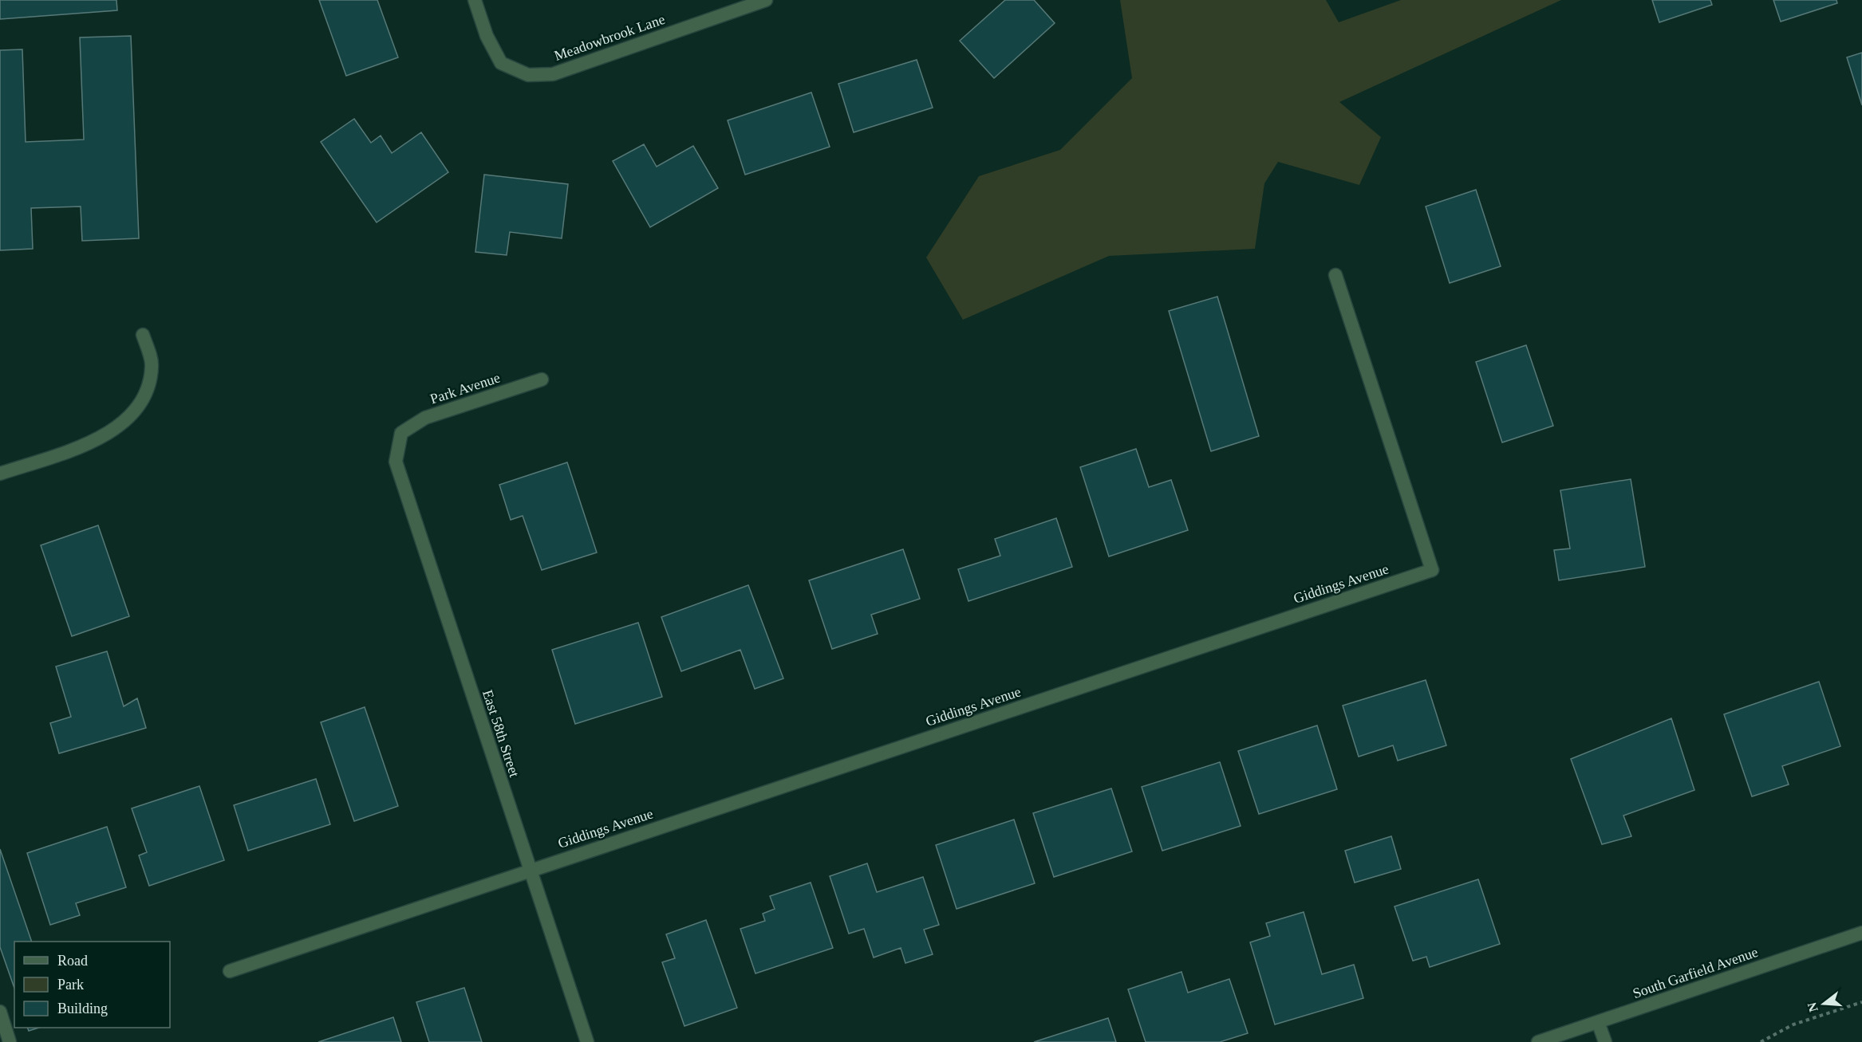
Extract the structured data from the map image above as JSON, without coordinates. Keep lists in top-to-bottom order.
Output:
{
  "streets": {
    "street": [
      "Meadowbrook Lane",
      "Park Avenue",
      "Giddings Avenue",
      "East 58th Street",
      "South Garfield Avenue"
    ]
  },
  "crossings": [
    ["Park Avenue", "East 58th Street"],
    ["Giddings Avenue", "East 58th Street"]
  ],
  "legend": ["Road", "Park", "Building"],
  "north": "left"
}
